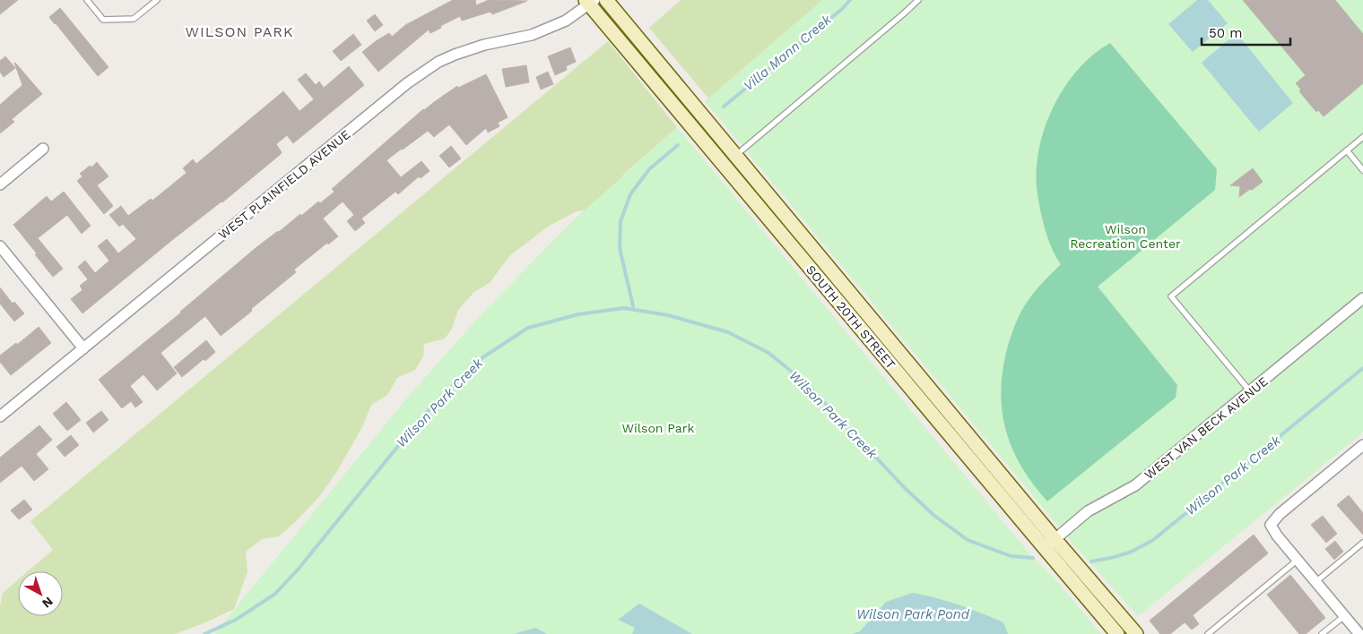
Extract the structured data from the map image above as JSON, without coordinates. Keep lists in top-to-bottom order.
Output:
{
  "streets": {
    "street": ["WEST PLAINFIELD AVENUE", "SOUTH 20TH STREET", "WEST VAN BECK AVENUE"]
  },
  "crossings": [
    ["WEST PLAINFIELD AVENUE", "SOUTH 20TH STREET"],
    ["SOUTH 20TH STREET", "WEST VAN BECK AVENUE"]
  ],
  "districts": ["WILSON PARK"],
  "water": ["Villa Mann Creek", "Wilson Park Creek", "Wilson Park Pond"],
  "parks": ["Wilson Recreation Center", "Wilson Park"],
  "scale_bar": "50 m",
  "north": "bottom right"
}
